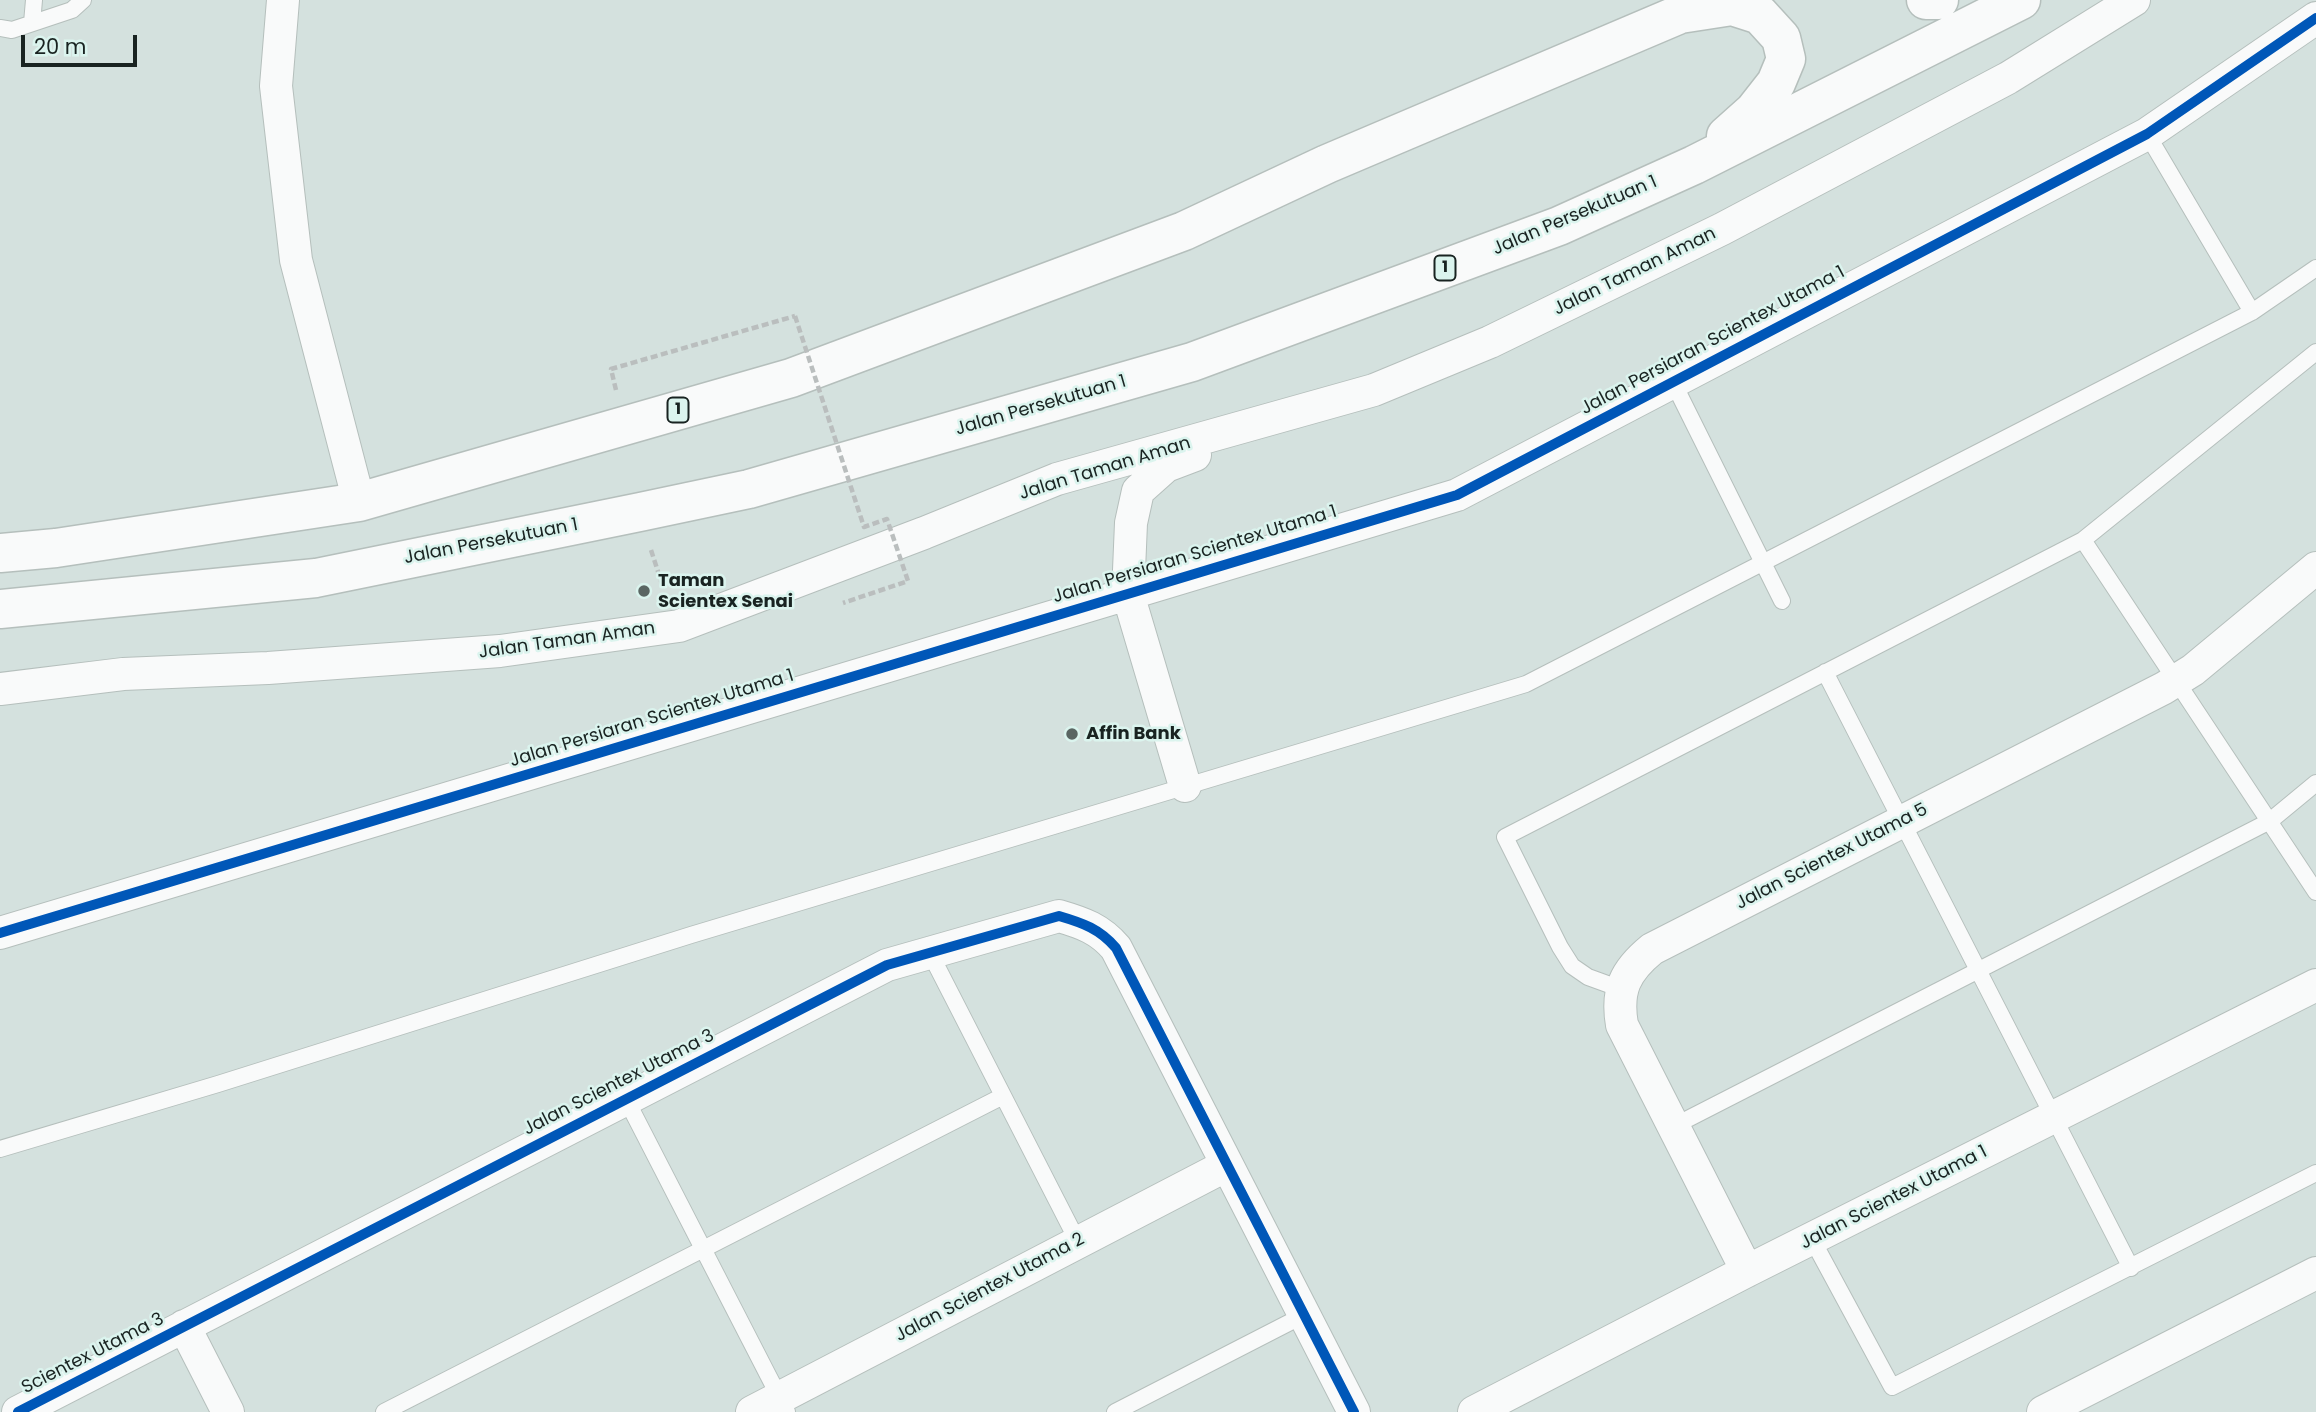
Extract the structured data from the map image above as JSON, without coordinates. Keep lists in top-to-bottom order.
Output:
{
  "streets": {
    "highway": ["Jalan Persekutuan 1", "1"],
    "street": [
      "Jalan Taman Aman",
      "Jalan Persiaran Scientex Utama 1",
      "Jalan Scientex Utama 5",
      "Jalan Scientex Utama 3",
      "Jalan Scientex Utama 1",
      "Jalan Scientex Utama 2",
      "Scientex Utama 3"
    ]
  },
  "crossings": [
    ["Jalan Scientex Utama 3", "Jalan Scientex Utama 2"],
    ["Jalan Scientex Utama 3", "Scientex Utama 3"]
  ],
  "places": ["Taman Scientex Senai", "Affin Bank"],
  "scale_bar": "20 m"
}
